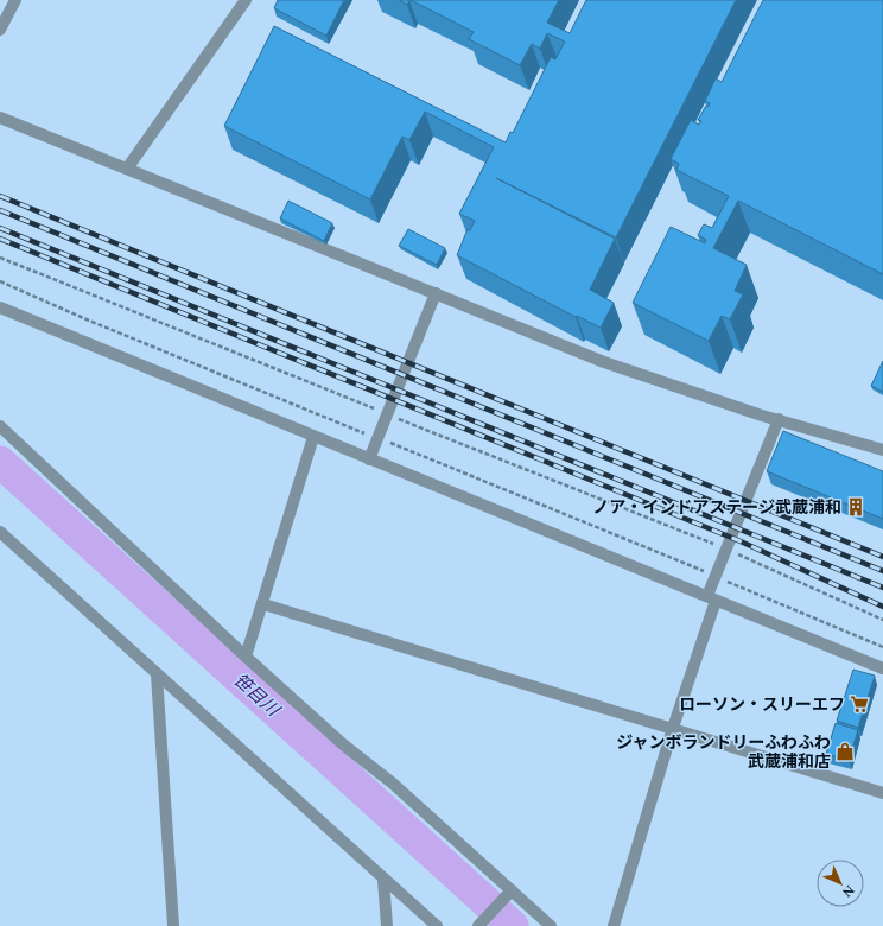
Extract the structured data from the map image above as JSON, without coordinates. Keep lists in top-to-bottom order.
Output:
{
  "water": ["笹目川"],
  "places": {
    "building": ["ノア・インドアステージ武蔵浦和"],
    "supermarket": ["ローソン・スリーエフ"],
    "shop": ["ジャンボランドリーふわふわ 武蔵浦和店"]
  },
  "north": "bottom right"
}
